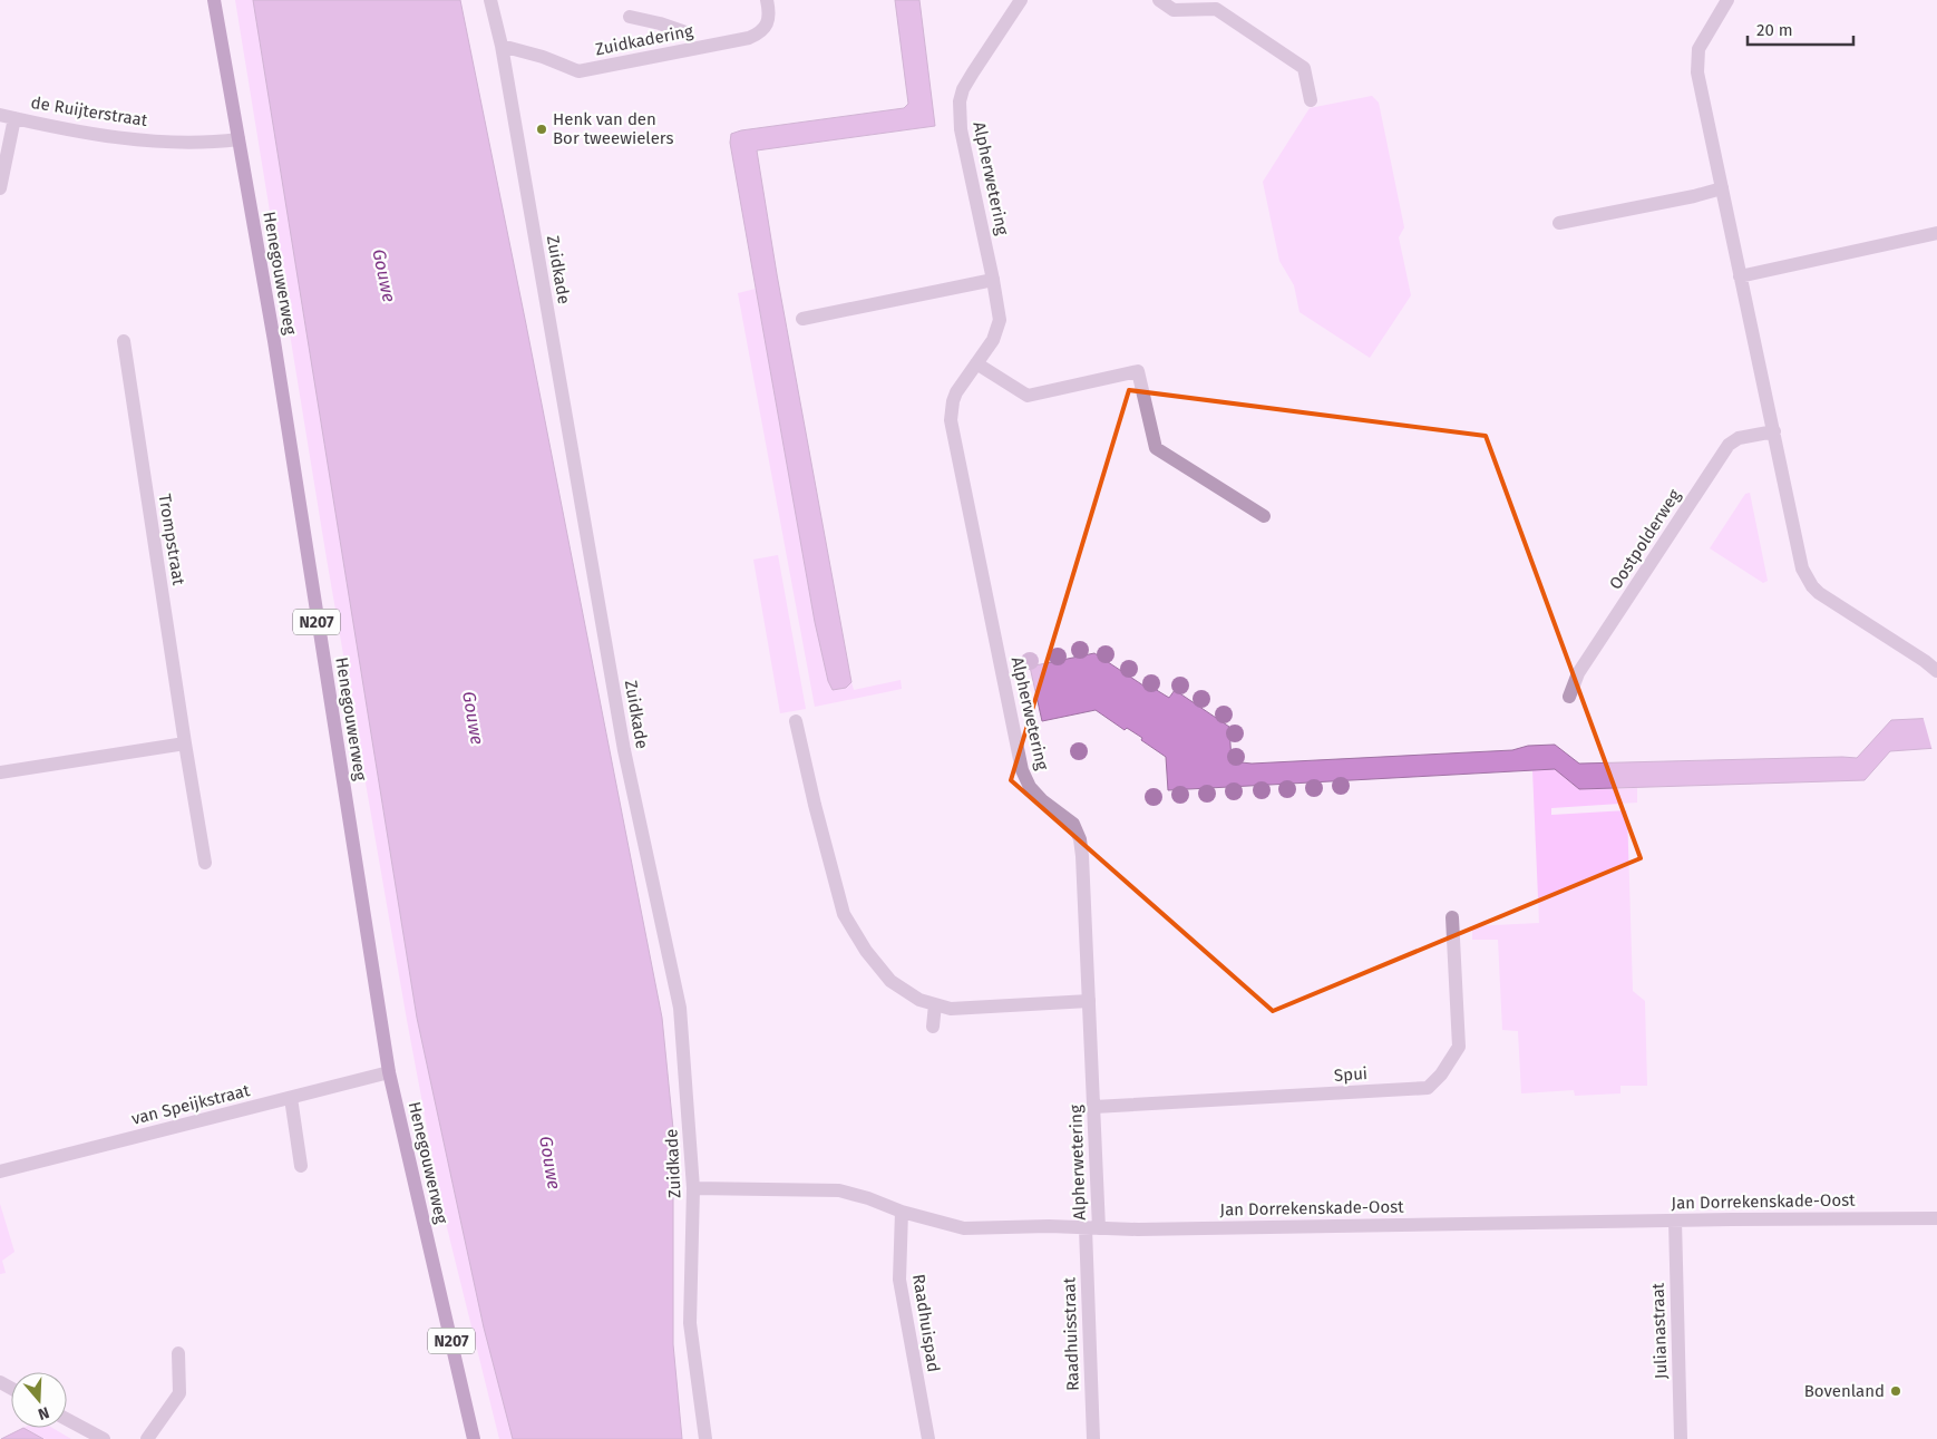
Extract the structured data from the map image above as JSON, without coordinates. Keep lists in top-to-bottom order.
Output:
{
  "streets": {
    "main road": ["Henegouwerweg", "N207"],
    "street": [
      "Zuidkadering",
      "de Ruijterstraat",
      "Alpherwetering",
      "Zuidkade",
      "Trompstraat",
      "Oostpolderweg",
      "Spui",
      "van Speijkstraat",
      "Jan Dorrekenskade-Oost",
      "Raadhuispad",
      "Julianastraat",
      "Raadhuisstraat"
    ]
  },
  "crossings": [
    ["Zuidkadering", "Zuidkade"],
    ["de Ruijterstraat", "Henegouwerweg"],
    ["Alpherwetering", "Spui"],
    ["Alpherwetering", "Jan Dorrekenskade-Oost"],
    ["Alpherwetering", "Raadhuisstraat"],
    ["Zuidkade", "Jan Dorrekenskade-Oost"],
    ["Henegouwerweg", "van Speijkstraat"],
    ["Jan Dorrekenskade-Oost", "Raadhuispad"],
    ["Jan Dorrekenskade-Oost", "Julianastraat"],
    ["Jan Dorrekenskade-Oost", "Raadhuisstraat"]
  ],
  "water": ["Gouwe"],
  "places": ["Henk van den Bor tweewielers", "Bovenland"],
  "scale_bar": "20 m",
  "north": "bottom"
}
